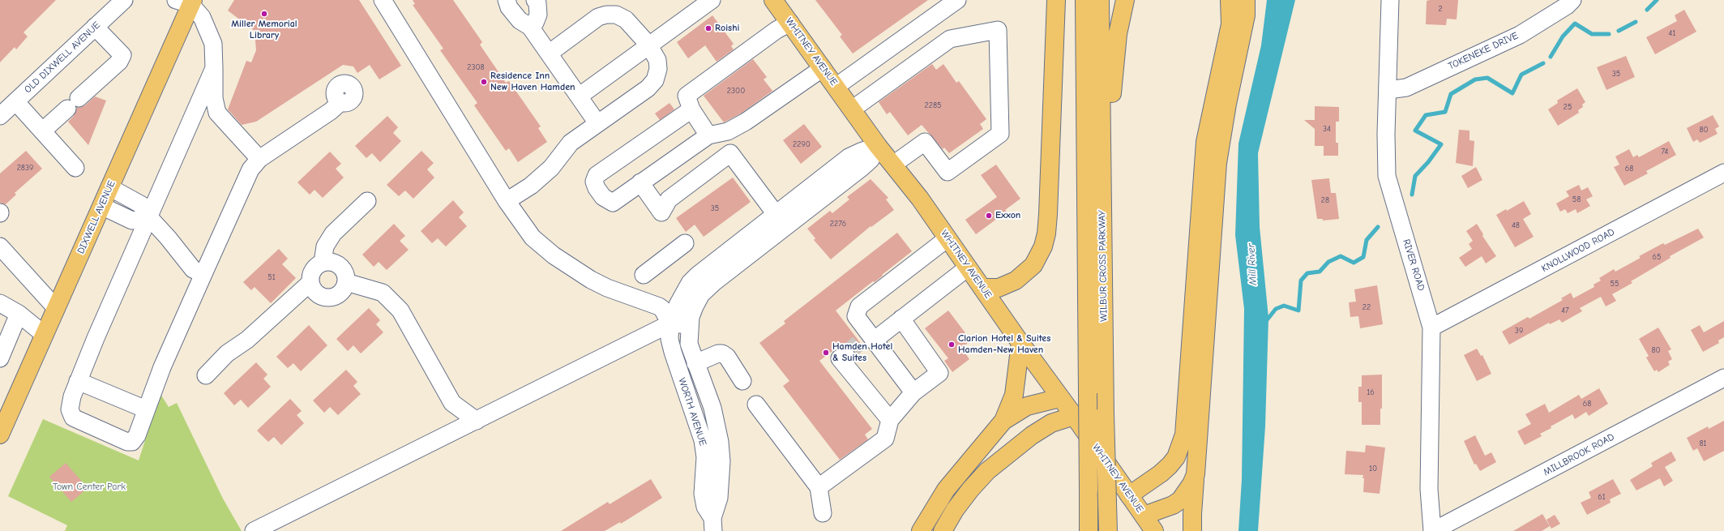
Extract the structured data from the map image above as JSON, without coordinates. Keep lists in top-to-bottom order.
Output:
{
  "streets": {
    "main road": ["WHITNEY AVENUE", "DIXWELL AVENUE", "WILBUR CROSS PARKWAY"],
    "street": [
      "TOKENEKE DRIVE",
      "OLD DIXWELL AVENUE",
      "KNOLLWOOD ROAD",
      "RIVER ROAD",
      "WORTH AVENUE",
      "MILLBROOK ROAD"
    ]
  },
  "crossings": [
    ["TOKENEKE DRIVE", "RIVER ROAD"],
    ["WHITNEY AVENUE", "WORTH AVENUE"],
    ["KNOLLWOOD ROAD", "RIVER ROAD"],
    ["RIVER ROAD", "MILLBROOK ROAD"]
  ],
  "water": ["Mill River"],
  "parks": ["Town Center Park"],
  "places": [
    "Miller Memorial Library",
    "Roishi",
    "Residence Inn New Haven Hamden",
    "Exxon",
    "Clarion Hotel & Suites Hamden-New Haven",
    "Hamden Hotel & Suites"
  ],
  "house_numbers": [
    "2",
    "41",
    "2308",
    "35",
    "2300",
    "2285",
    "25",
    "34",
    "80",
    "2290",
    "74",
    "2839",
    "68",
    "58",
    "28",
    "35",
    "2276",
    "48",
    "65",
    "51",
    "55",
    "22",
    "47",
    "39",
    "80",
    "16",
    "68",
    "81",
    "10",
    "61"
  ]
}
